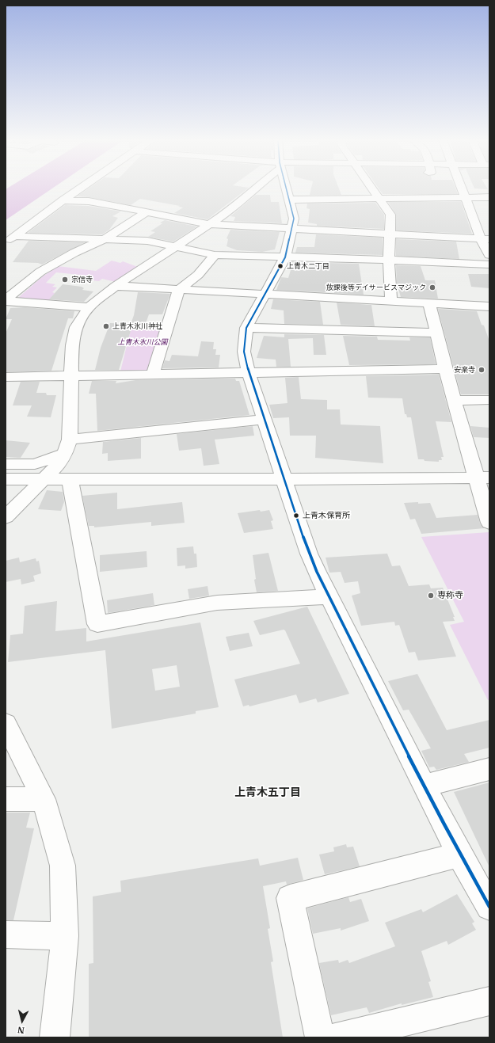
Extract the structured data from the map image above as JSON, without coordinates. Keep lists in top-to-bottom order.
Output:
{
  "districts": ["上青木五丁目"],
  "parks": ["上青木氷川公園"],
  "places": [
    "上青木二丁目",
    "宗信寺",
    "放課後等デイサービスマジック",
    "上青木氷川神社",
    "安楽寺",
    "上青木保育所",
    "専称寺"
  ],
  "north": "bottom"
}
